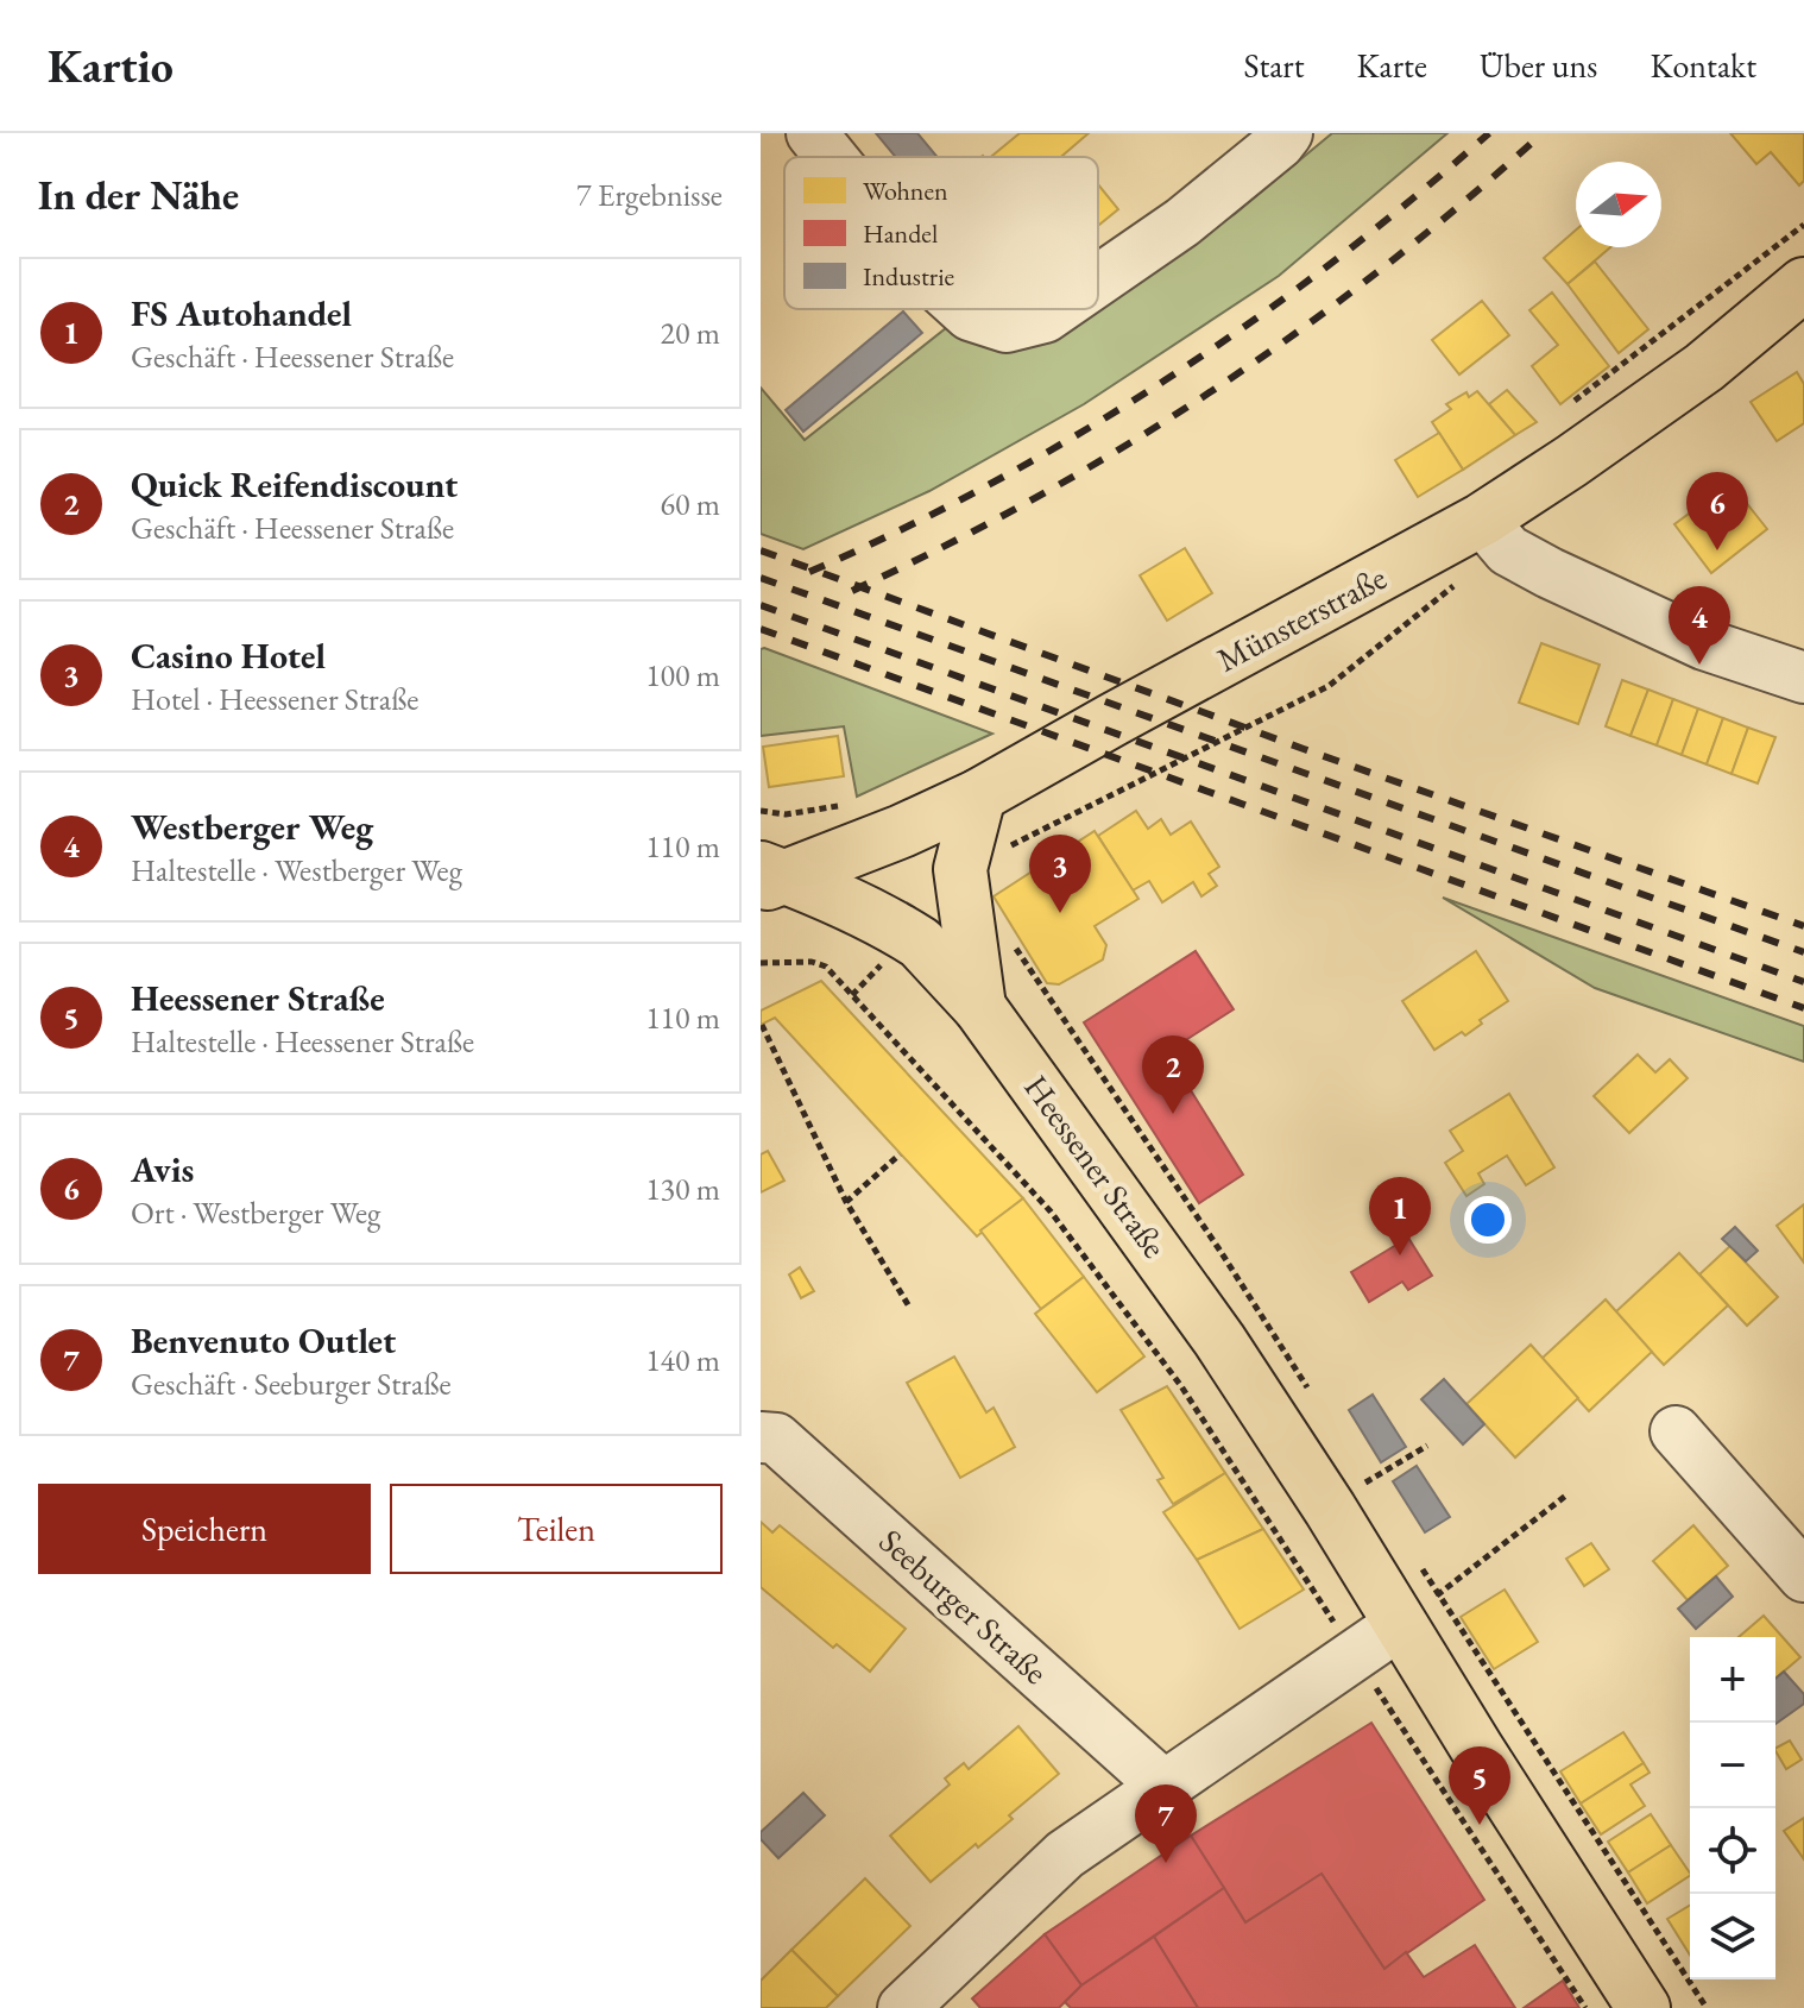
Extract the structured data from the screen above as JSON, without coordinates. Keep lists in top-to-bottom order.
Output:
{
  "streets": {
    "main road": ["Münsterstraße", "Heessener Straße"],
    "street": ["Seeburger Straße"]
  },
  "crossings": [
    ["Münsterstraße", "Heessener Straße"]
  ],
  "legend": ["Wohnen", "Handel", "Industrie"],
  "north": "right",
  "page": {
    "header": "Kartio",
    "nav": [
      "Start",
      "Karte",
      "Über uns",
      "Kontakt"
    ],
    "heading": ["In der Nähe", "7 Ergebnisse"],
    "list": [
      {
        "mark": "1",
        "name": "FS Autohandel",
        "note": "Geschäft · Heessener Straße",
        "value": "20 m"
      },
      {
        "mark": "2",
        "name": "Quick Reifendiscount",
        "note": "Geschäft · Heessener Straße",
        "value": "60 m"
      },
      {
        "mark": "3",
        "name": "Casino Hotel",
        "note": "Hotel · Heessener Straße",
        "value": "100 m"
      },
      {
        "mark": "4",
        "name": "Westberger Weg",
        "note": "Haltestelle · Westberger Weg",
        "value": "110 m"
      },
      {
        "mark": "5",
        "name": "Heessener Straße",
        "note": "Haltestelle · Heessener Straße",
        "value": "110 m"
      },
      {
        "mark": "6",
        "name": "Avis",
        "note": "Ort · Westberger Weg",
        "value": "130 m"
      },
      {
        "mark": "7",
        "name": "Benvenuto Outlet",
        "note": "Geschäft · Seeburger Straße",
        "value": "140 m"
      }
    ],
    "pins": [
      "6",
      "4",
      "3",
      "2",
      "1",
      "5",
      "7"
    ],
    "buttons": ["Speichern", "Teilen"],
    "map_buttons": ["+", "−"]
  }
}
